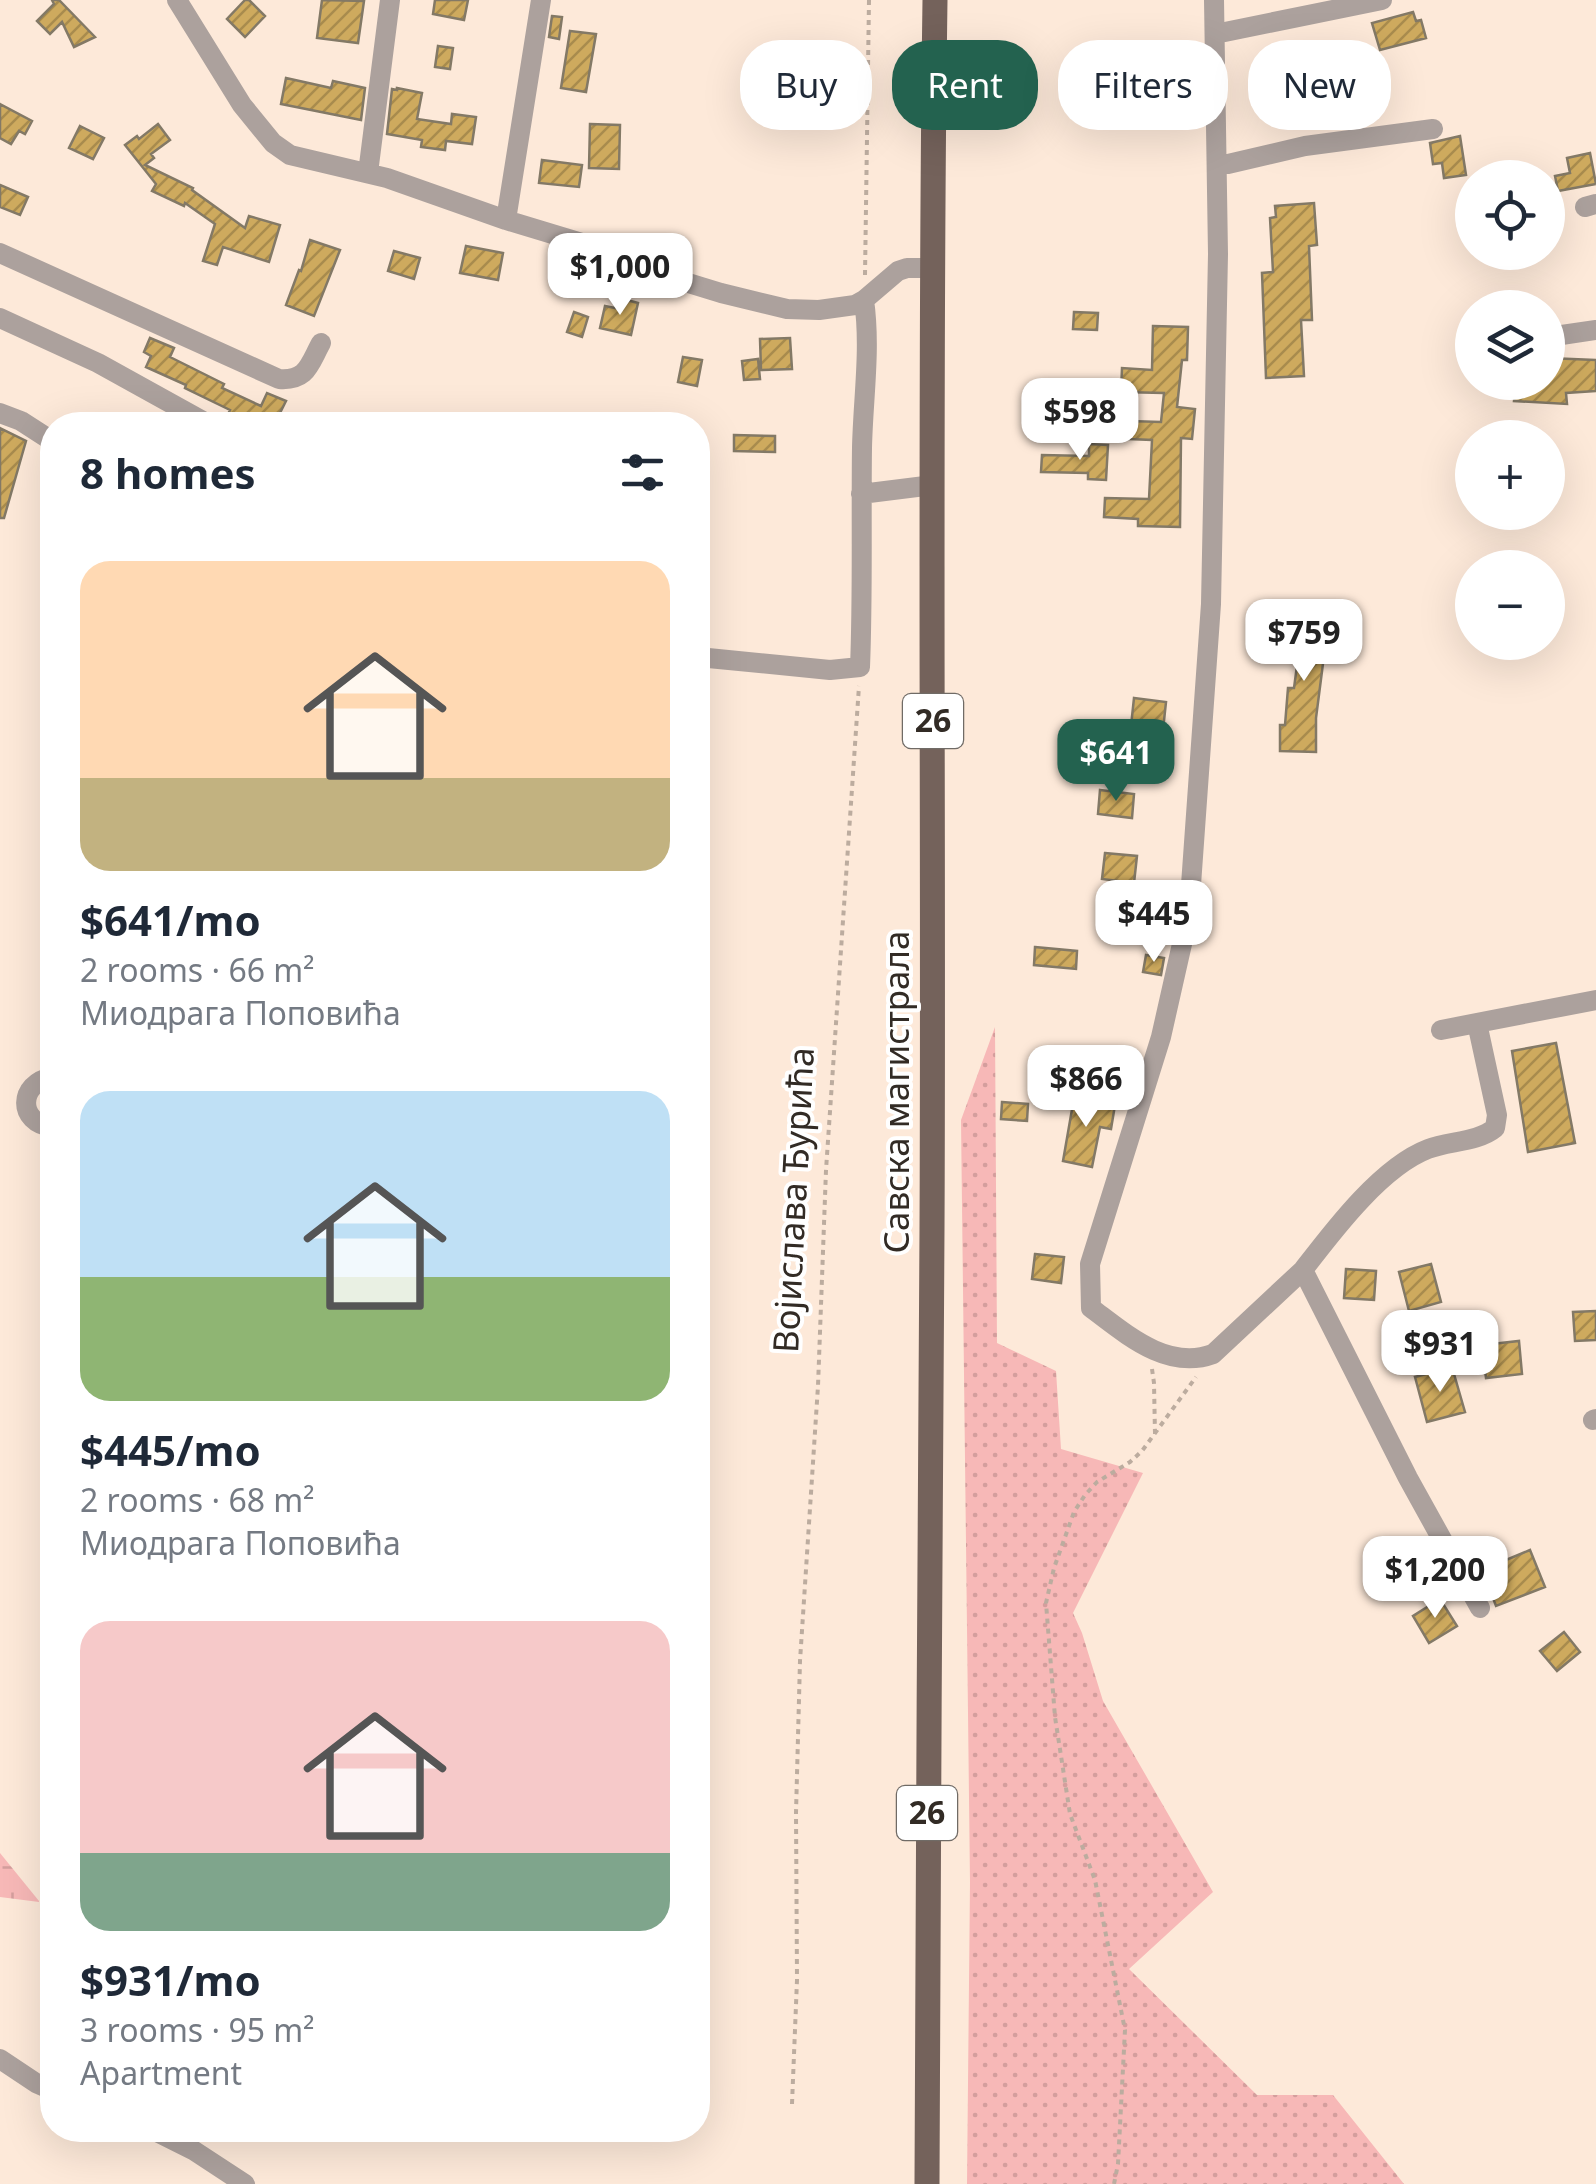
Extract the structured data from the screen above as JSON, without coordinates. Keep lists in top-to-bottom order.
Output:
{
  "streets": {
    "main road": ["26", "Савска магистрала"],
    "path": ["Војислава Ђурића"]
  },
  "page": {
    "chip": [
      "Buy",
      "Rent",
      "Filters",
      "New"
    ],
    "map_buttons": ["+", "−"],
    "price": [
      "$1,000",
      "$598",
      "$759",
      "$641",
      "$445",
      "$866",
      "$931",
      "$1,200"
    ],
    "heading": "8 homes",
    "list": [
      {
        "name": "$641/mo",
        "note": "2 rooms · 66 m² · Миодрага Поповића"
      },
      {
        "name": "$445/mo",
        "note": "2 rooms · 68 m² · Миодрага Поповића"
      },
      {
        "name": "$931/mo",
        "note": "3 rooms · 95 m² · Apartment"
      }
    ]
  }
}
